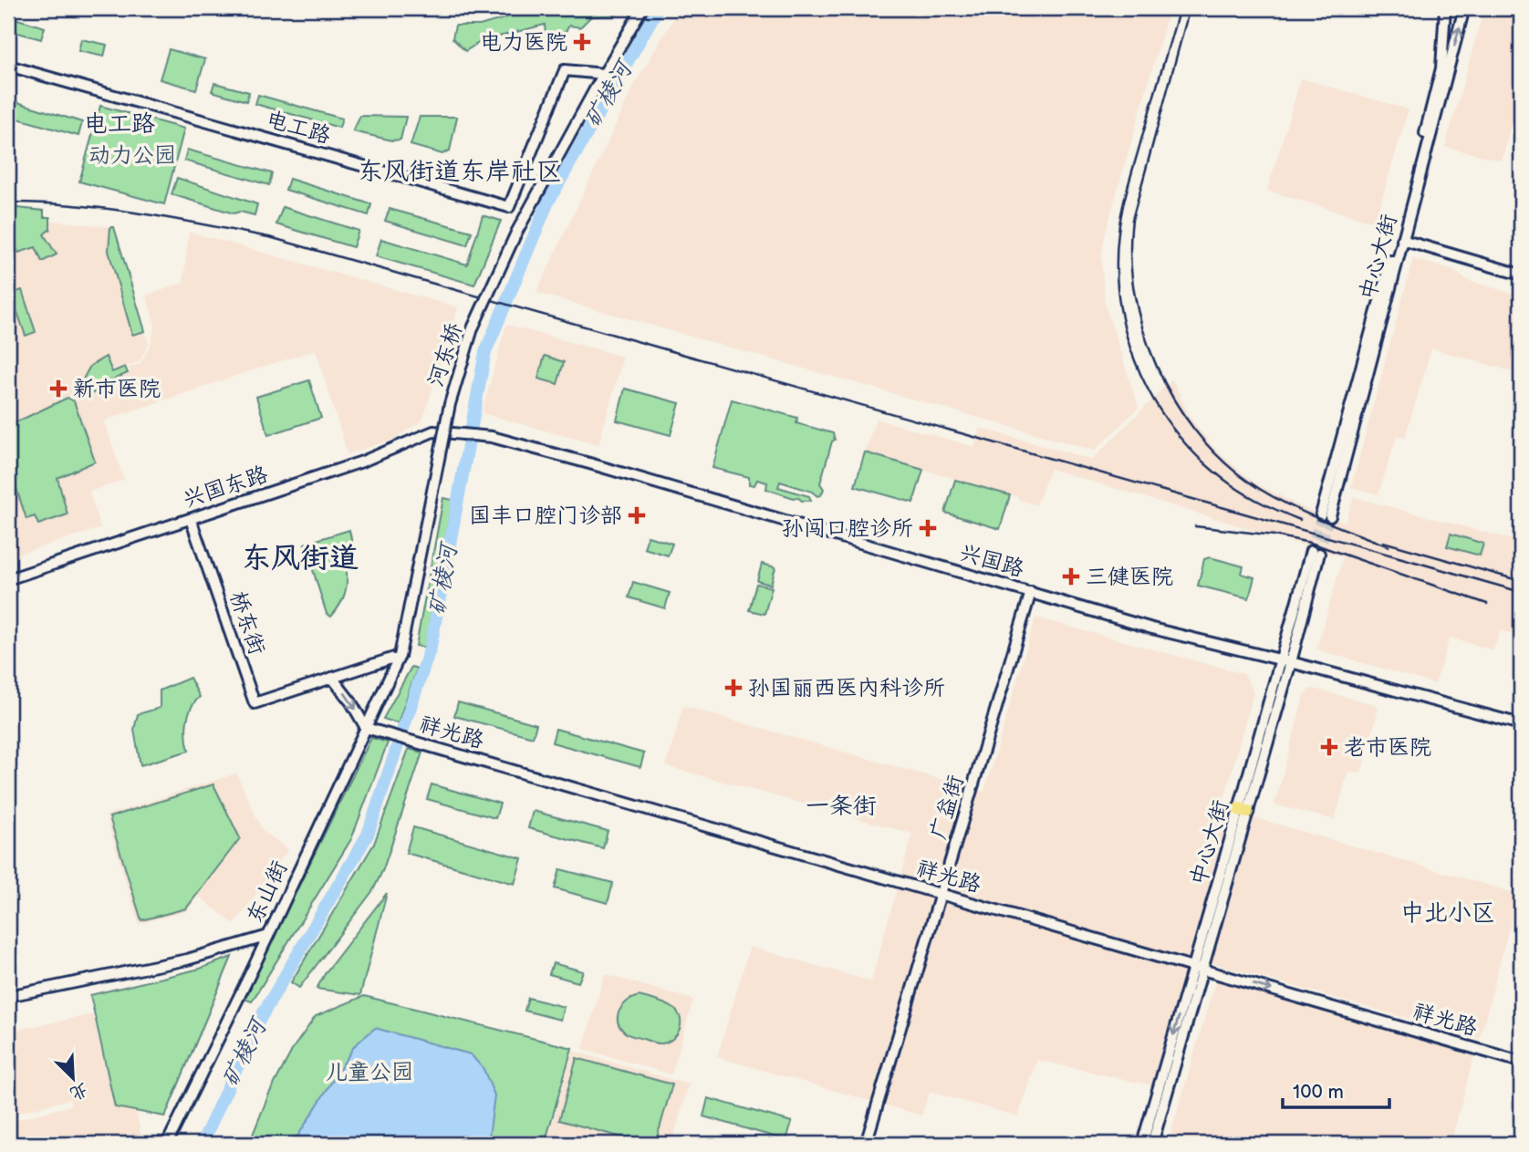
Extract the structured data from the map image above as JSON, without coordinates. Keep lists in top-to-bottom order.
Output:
{
  "streets": {
    "main road": [
      "电工路",
      "中心大街",
      "河东桥",
      "兴国东路",
      "兴国路",
      "桥东街",
      "祥光路",
      "广益街",
      "东山街"
    ]
  },
  "crossings": [
    ["电工路", "河东桥"],
    ["中心大街", "兴国路"],
    ["中心大街", "祥光路"],
    ["河东桥", "东山街"],
    ["兴国东路", "兴国路"],
    ["兴国东路", "桥东街"],
    ["兴国路", "广益街"],
    ["祥光路", "广益街"],
    ["祥光路", "东山街"]
  ],
  "districts": [
    "电工路",
    "东风街道东岸社区",
    "东风街道",
    "一条街",
    "中北小区"
  ],
  "water": ["矿棱河"],
  "parks": ["动力公园", "儿童公园"],
  "places": {
    "health": [
      "电力医院",
      "新市医院",
      "国丰口腔门诊部",
      "孙闯口腔诊所",
      "三健医院",
      "孙国丽西医内科诊所",
      "老市医院"
    ]
  },
  "scale_bar": "100 m",
  "north": "bottom right"
}
